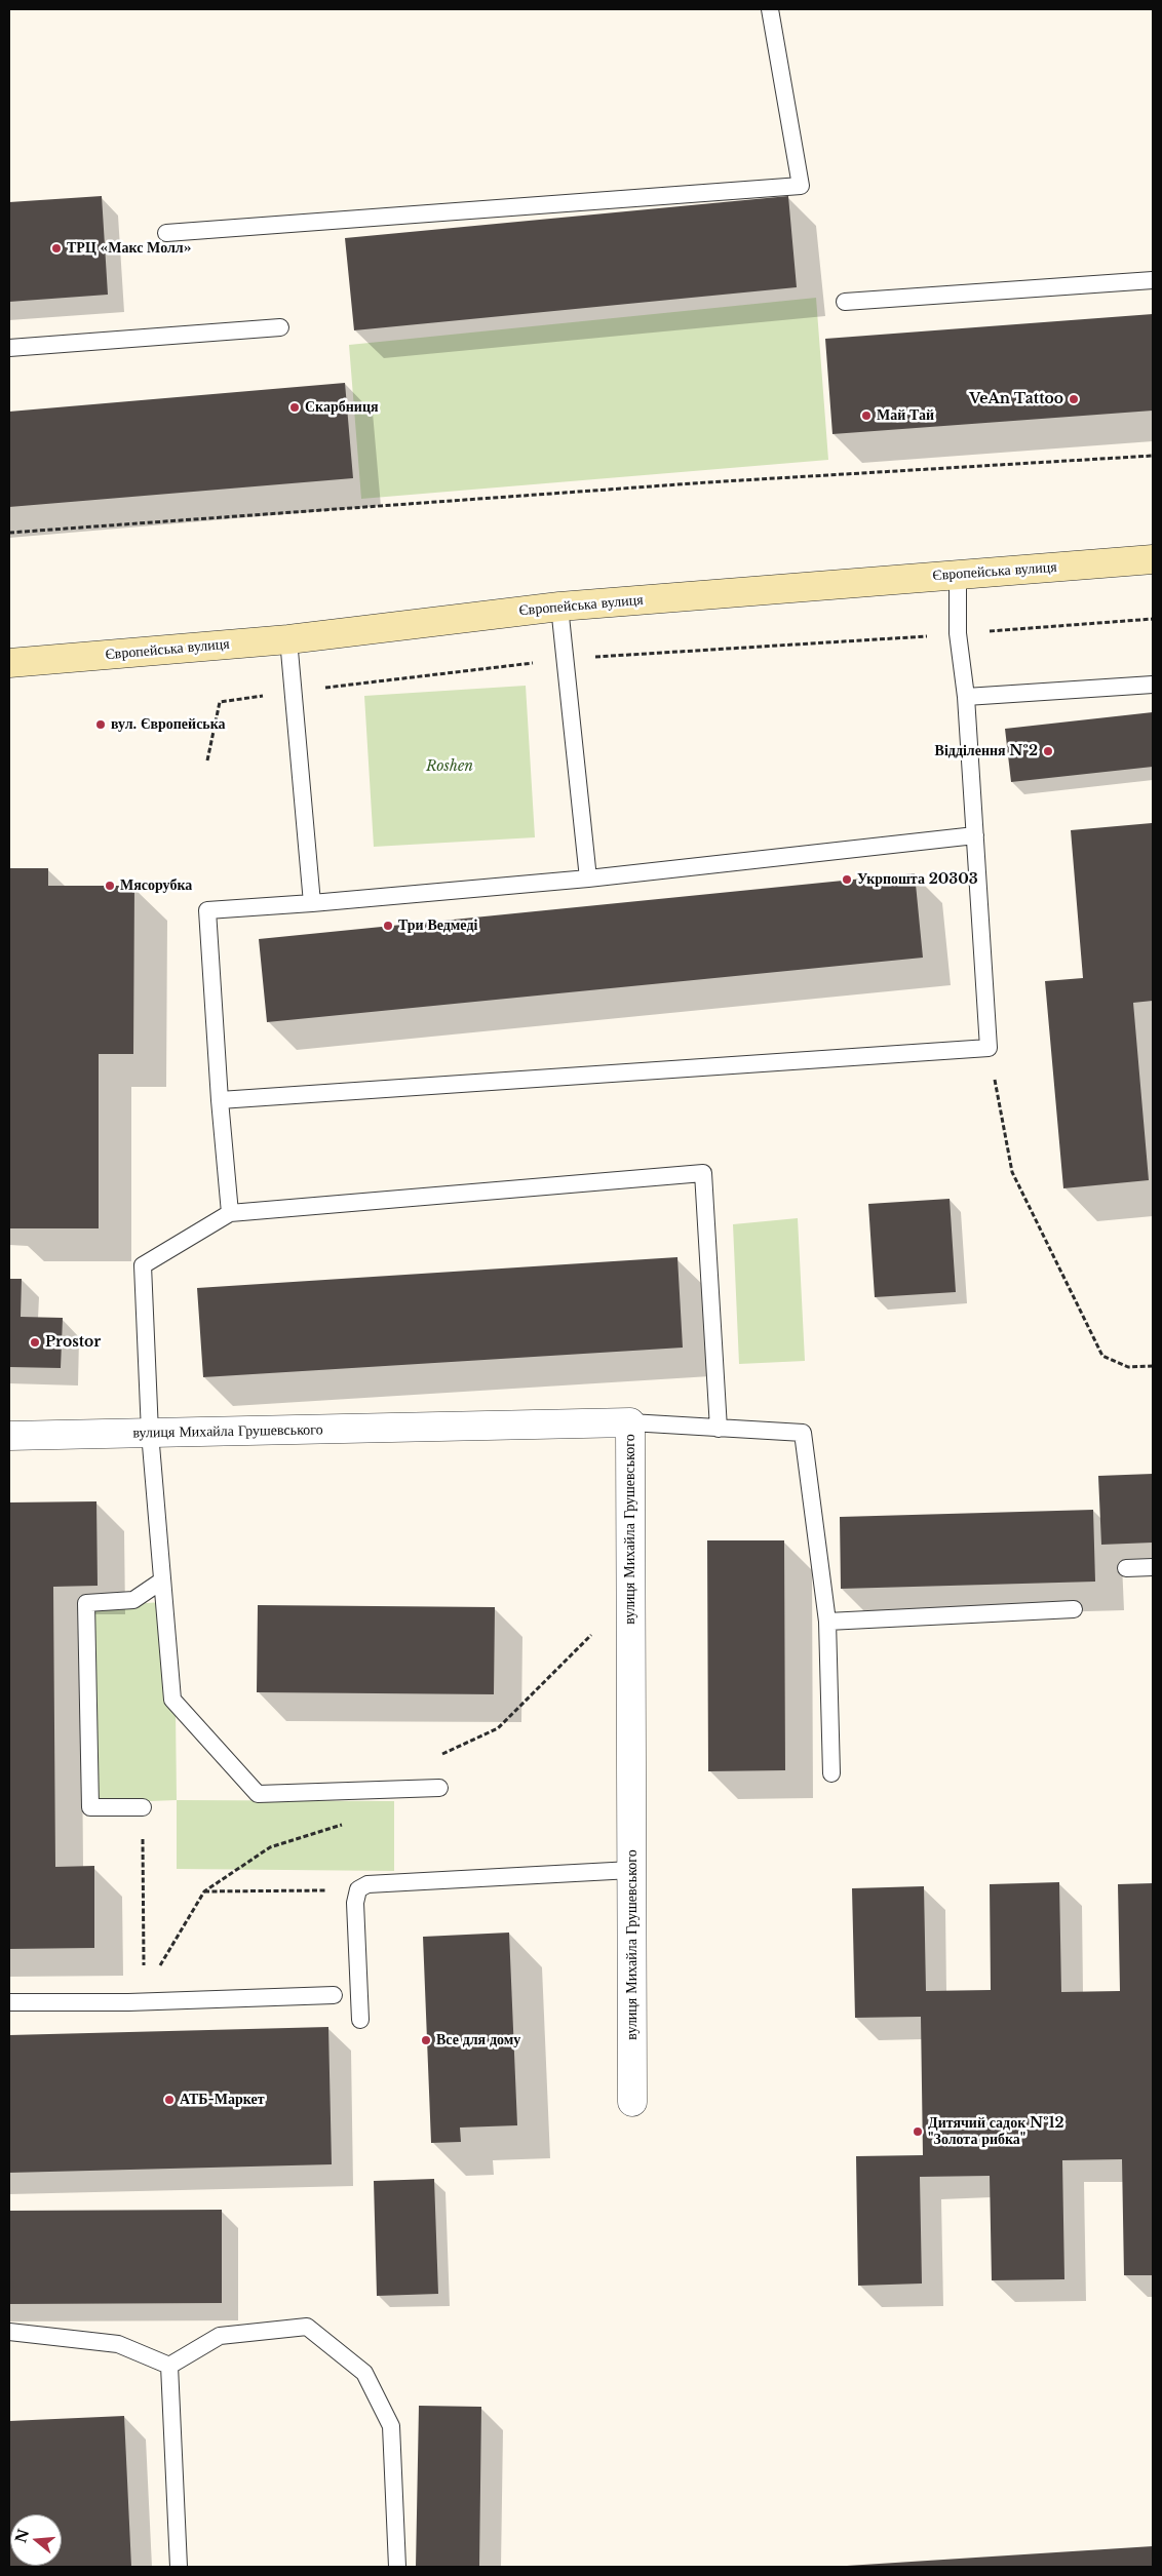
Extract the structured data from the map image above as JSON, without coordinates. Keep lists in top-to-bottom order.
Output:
{
  "streets": {
    "main road": ["Європейська вулиця"],
    "street": ["вулиця Михайла Грушевського"]
  },
  "parks": ["Roshen"],
  "places": [
    "ТРЦ «Макс Молл»",
    "VeAn Tattoo",
    "Скарбниця",
    "Май Тай",
    "вул. Європейська",
    "Відділення №2",
    "Укрпошта 20303",
    "Мясорубка",
    "Три Ведмеді",
    "Prostor",
    "Все для дому",
    "АТБ-Маркет",
    "Дитячий садок №12 \"Золота рибка\""
  ],
  "north": "left"
}
